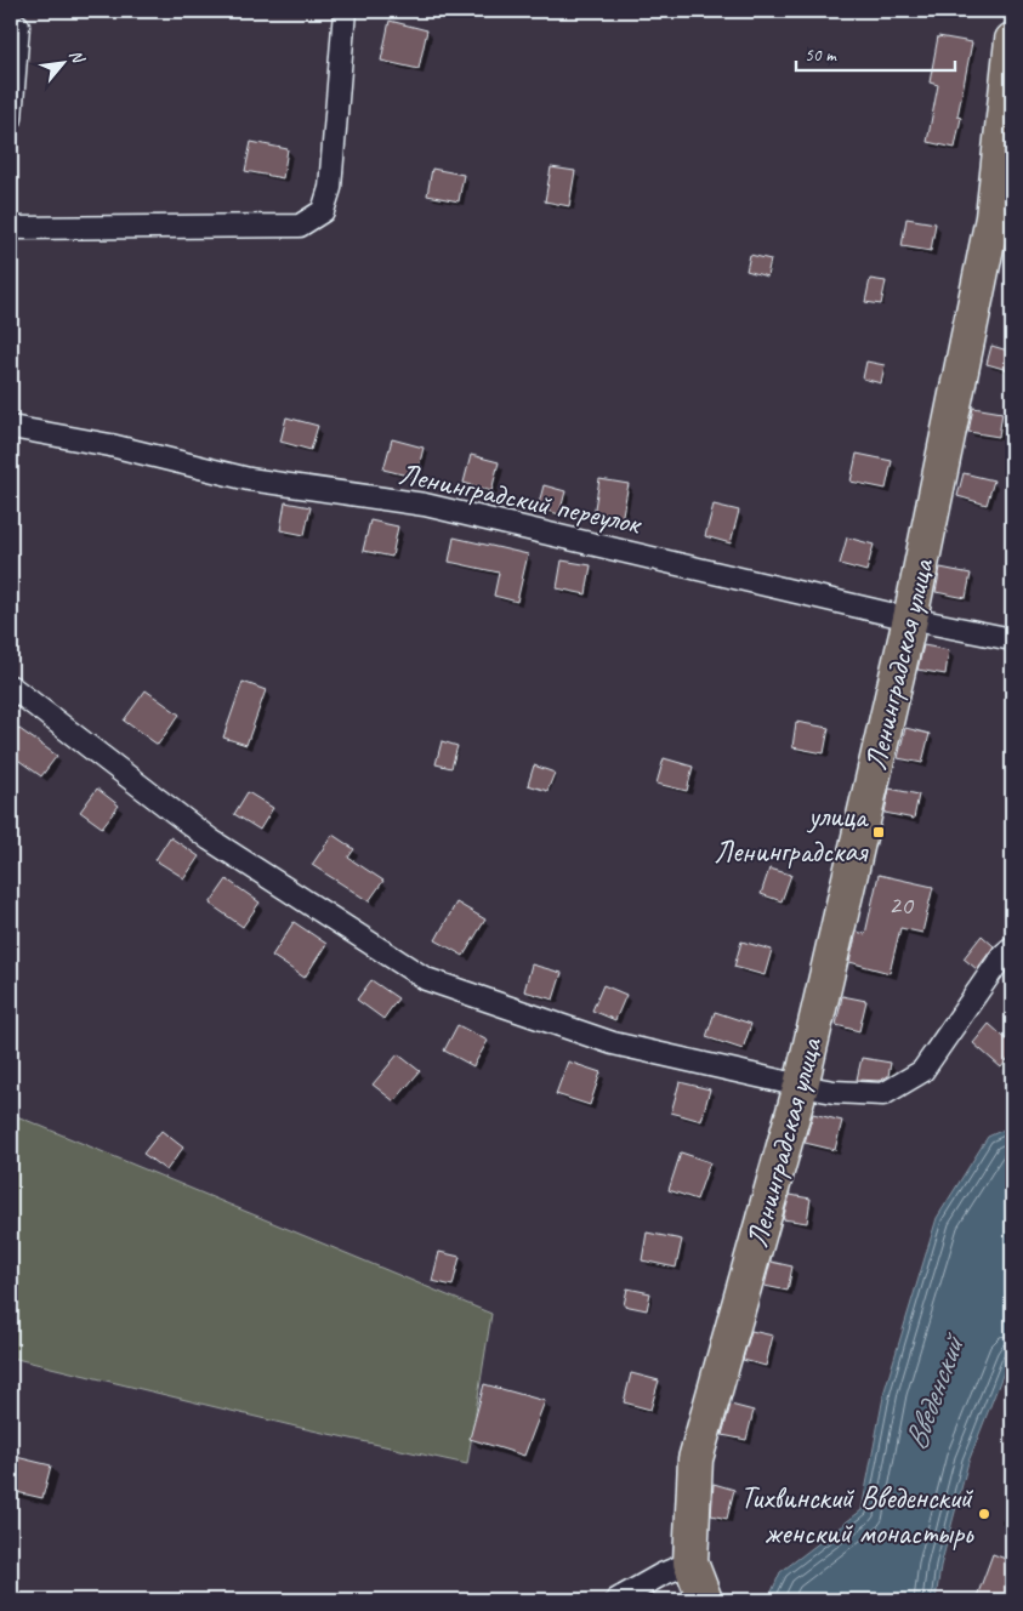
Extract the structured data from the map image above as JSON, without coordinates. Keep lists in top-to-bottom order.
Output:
{
  "streets": {
    "main road": ["Ленинградская улица"],
    "street": ["Ленинградский переулок"]
  },
  "crossings": [
    ["Ленинградский переулок", "Ленинградская улица"]
  ],
  "water": ["Введенский"],
  "places": {
    "transit": ["улица Ленинградская"],
    "other": ["Тихвинский Введенский женский монастырь"]
  },
  "house_numbers": ["20"],
  "scale_bar": "50 m",
  "north": "top right"
}
